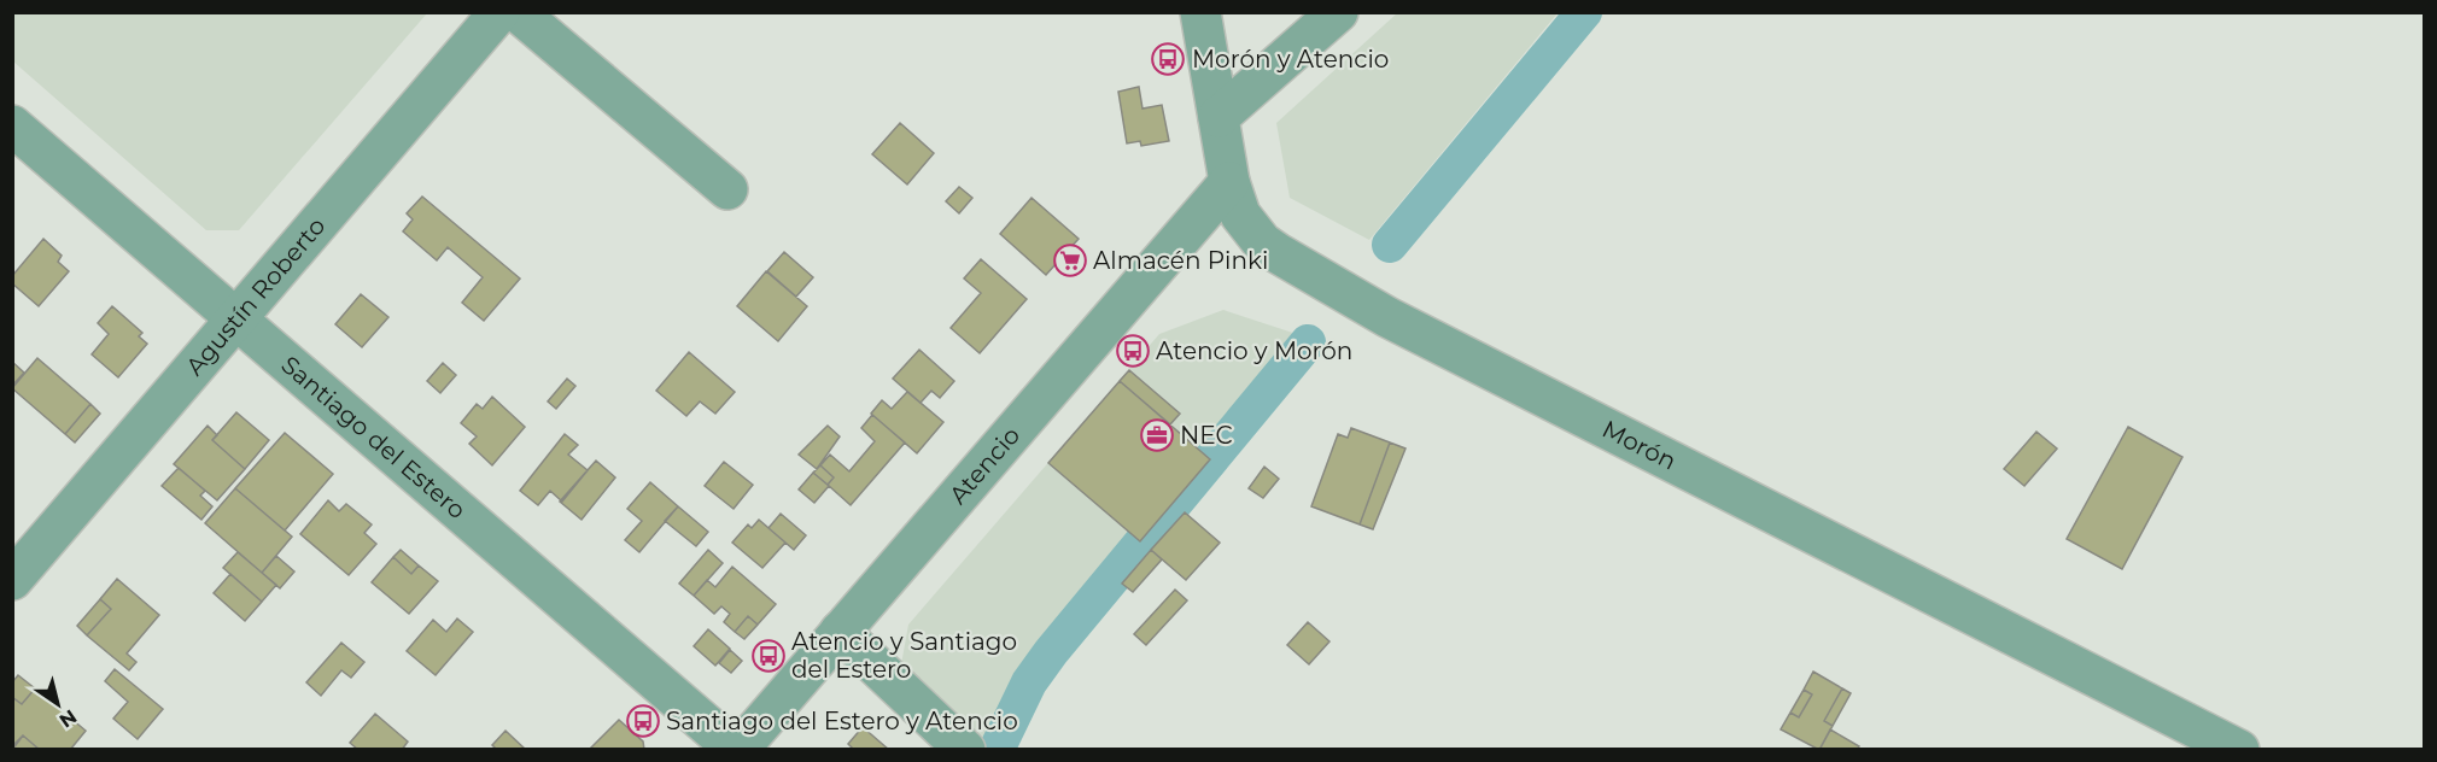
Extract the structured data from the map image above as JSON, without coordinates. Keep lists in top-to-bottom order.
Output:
{
  "streets": {
    "street": [
      "Agustín Roberto",
      "Santiago del Estero",
      "Morón",
      "Atencio"
    ]
  },
  "crossings": [
    ["Agustín Roberto", "Santiago del Estero"],
    ["Santiago del Estero", "Atencio"],
    ["Morón", "Atencio"]
  ],
  "places": {
    "bus stop": [
      "Morón y Atencio",
      "Atencio y Morón",
      "Atencio y Santiago del Estero",
      "Santiago del Estero y Atencio"
    ],
    "supermarket": ["Almacén Pinki"],
    "office": ["NEC"]
  },
  "north": "bottom right"
}
